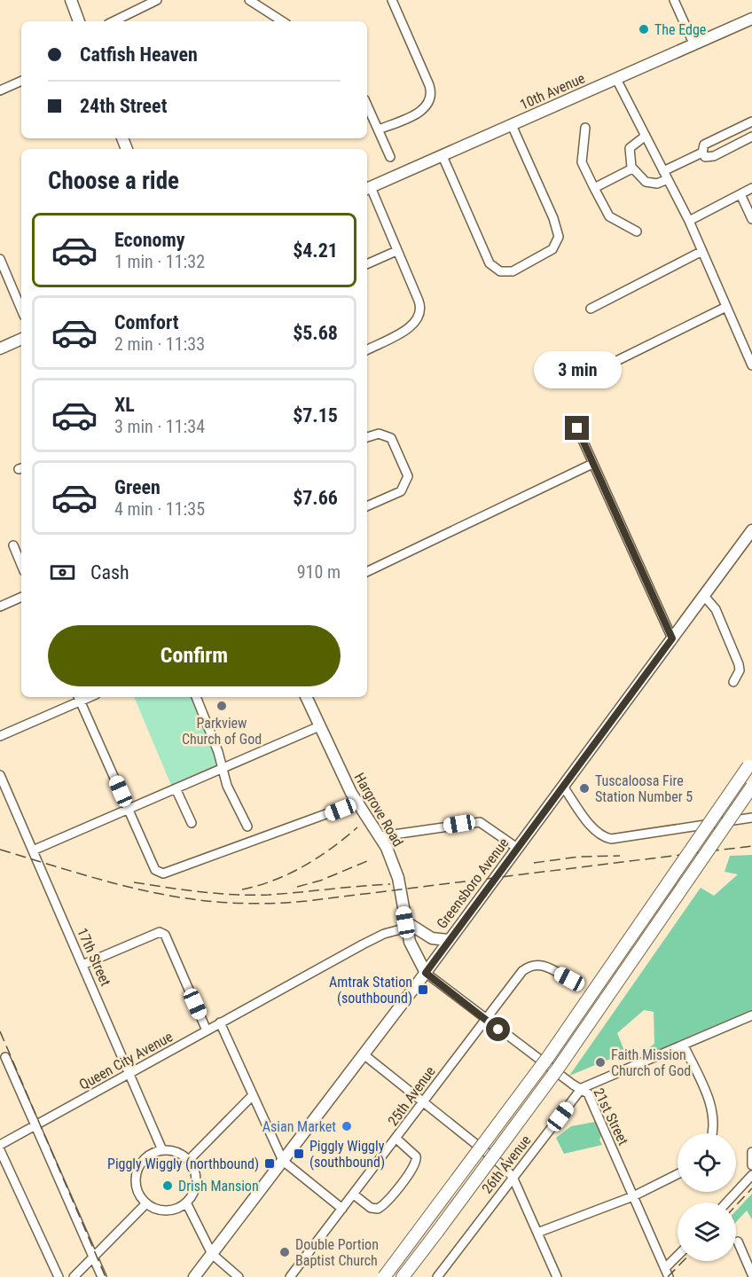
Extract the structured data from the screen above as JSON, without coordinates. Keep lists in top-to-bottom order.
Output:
{
  "streets": {
    "main road": ["10th Avenue", "Hargrove Road", "Greensboro Avenue"],
    "street": [
      "17th Street",
      "Queen City Avenue",
      "25th Avenue",
      "21st Street",
      "26th Avenue"
    ]
  },
  "crossings": [
    ["Hargrove Road", "Greensboro Avenue"],
    ["Hargrove Road", "Queen City Avenue"],
    ["Hargrove Road", "21st Street"],
    ["Greensboro Avenue", "21st Street"],
    ["17th Street", "Queen City Avenue"],
    ["25th Avenue", "21st Street"],
    ["21st Street", "26th Avenue"]
  ],
  "places": {
    "other": [
      "The Edge",
      "Parkview Church of God",
      "Tuscaloosa Fire Station Number 5",
      "Faith Mission Church of God",
      "Asian Market",
      "Drish Mansion",
      "Double Portion Baptist Church"
    ],
    "transit": ["Amtrak Station (southbound)", "Piggly Wiggly (southbound)", "Piggly Wiggly (northbound)"]
  },
  "page": {
    "banner": ["Catfish Heaven", "24th Street"],
    "heading": "Choose a ride",
    "list": [
      {
        "name": "Economy",
        "note": "1 min · 11:32",
        "value": "$4.21"
      },
      {
        "name": "Comfort",
        "note": "2 min · 11:33",
        "value": "$5.68"
      },
      {
        "name": "XL",
        "note": "3 min · 11:34",
        "value": "$7.15"
      },
      {
        "name": "Green",
        "note": "4 min · 11:35",
        "value": "$7.66"
      }
    ],
    "bubble": "3 min",
    "pay": ["Cash", "910 m"],
    "buttons": "Confirm"
  }
}
